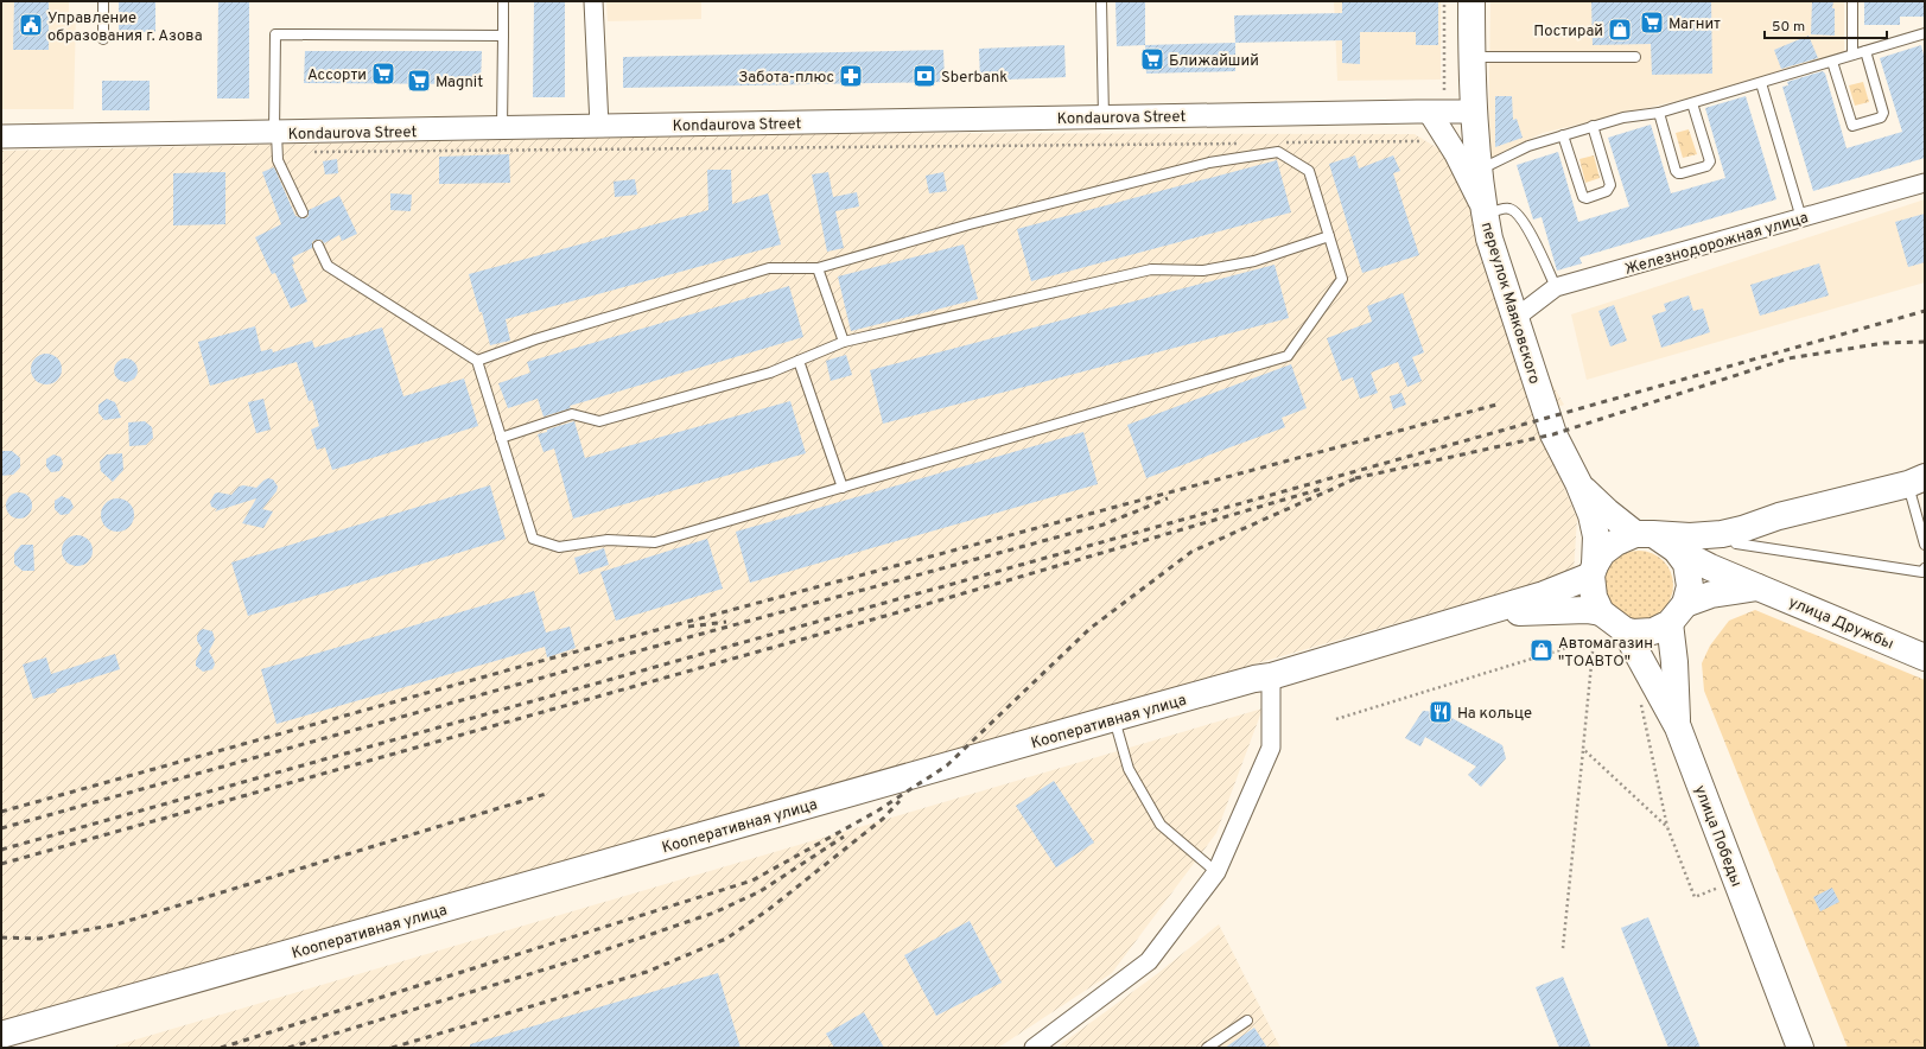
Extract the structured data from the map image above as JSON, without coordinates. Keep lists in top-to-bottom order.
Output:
{
  "streets": {
    "main road": [
      "переулок Маяковского",
      "улица Дружбы",
      "Кооперативная улица",
      "улица Победы"
    ],
    "street": ["Kondaurova Street", "Железнодорожная улица"]
  },
  "crossings": [
    ["Kondaurova Street", "переулок Маяковского"],
    ["Железнодорожная улица", "переулок Маяковского"],
    ["улица Дружбы", "Кооперативная улица"],
    ["улица Дружбы", "улица Победы"],
    ["Кооперативная улица", "улица Победы"]
  ],
  "places": {
    "supermarket": [
      "Магнит",
      "Ближайший",
      "Ассорти",
      "Magnit"
    ],
    "public building": ["Управление образования г. Азова"],
    "shop": ["Постирай", "Автомагазин \"ТОАВТО\""],
    "pharmacy": ["Забота-плюс"],
    "bank": ["Sberbank"],
    "restaurant": ["На кольце"]
  },
  "scale_bar": "50 m"
}
